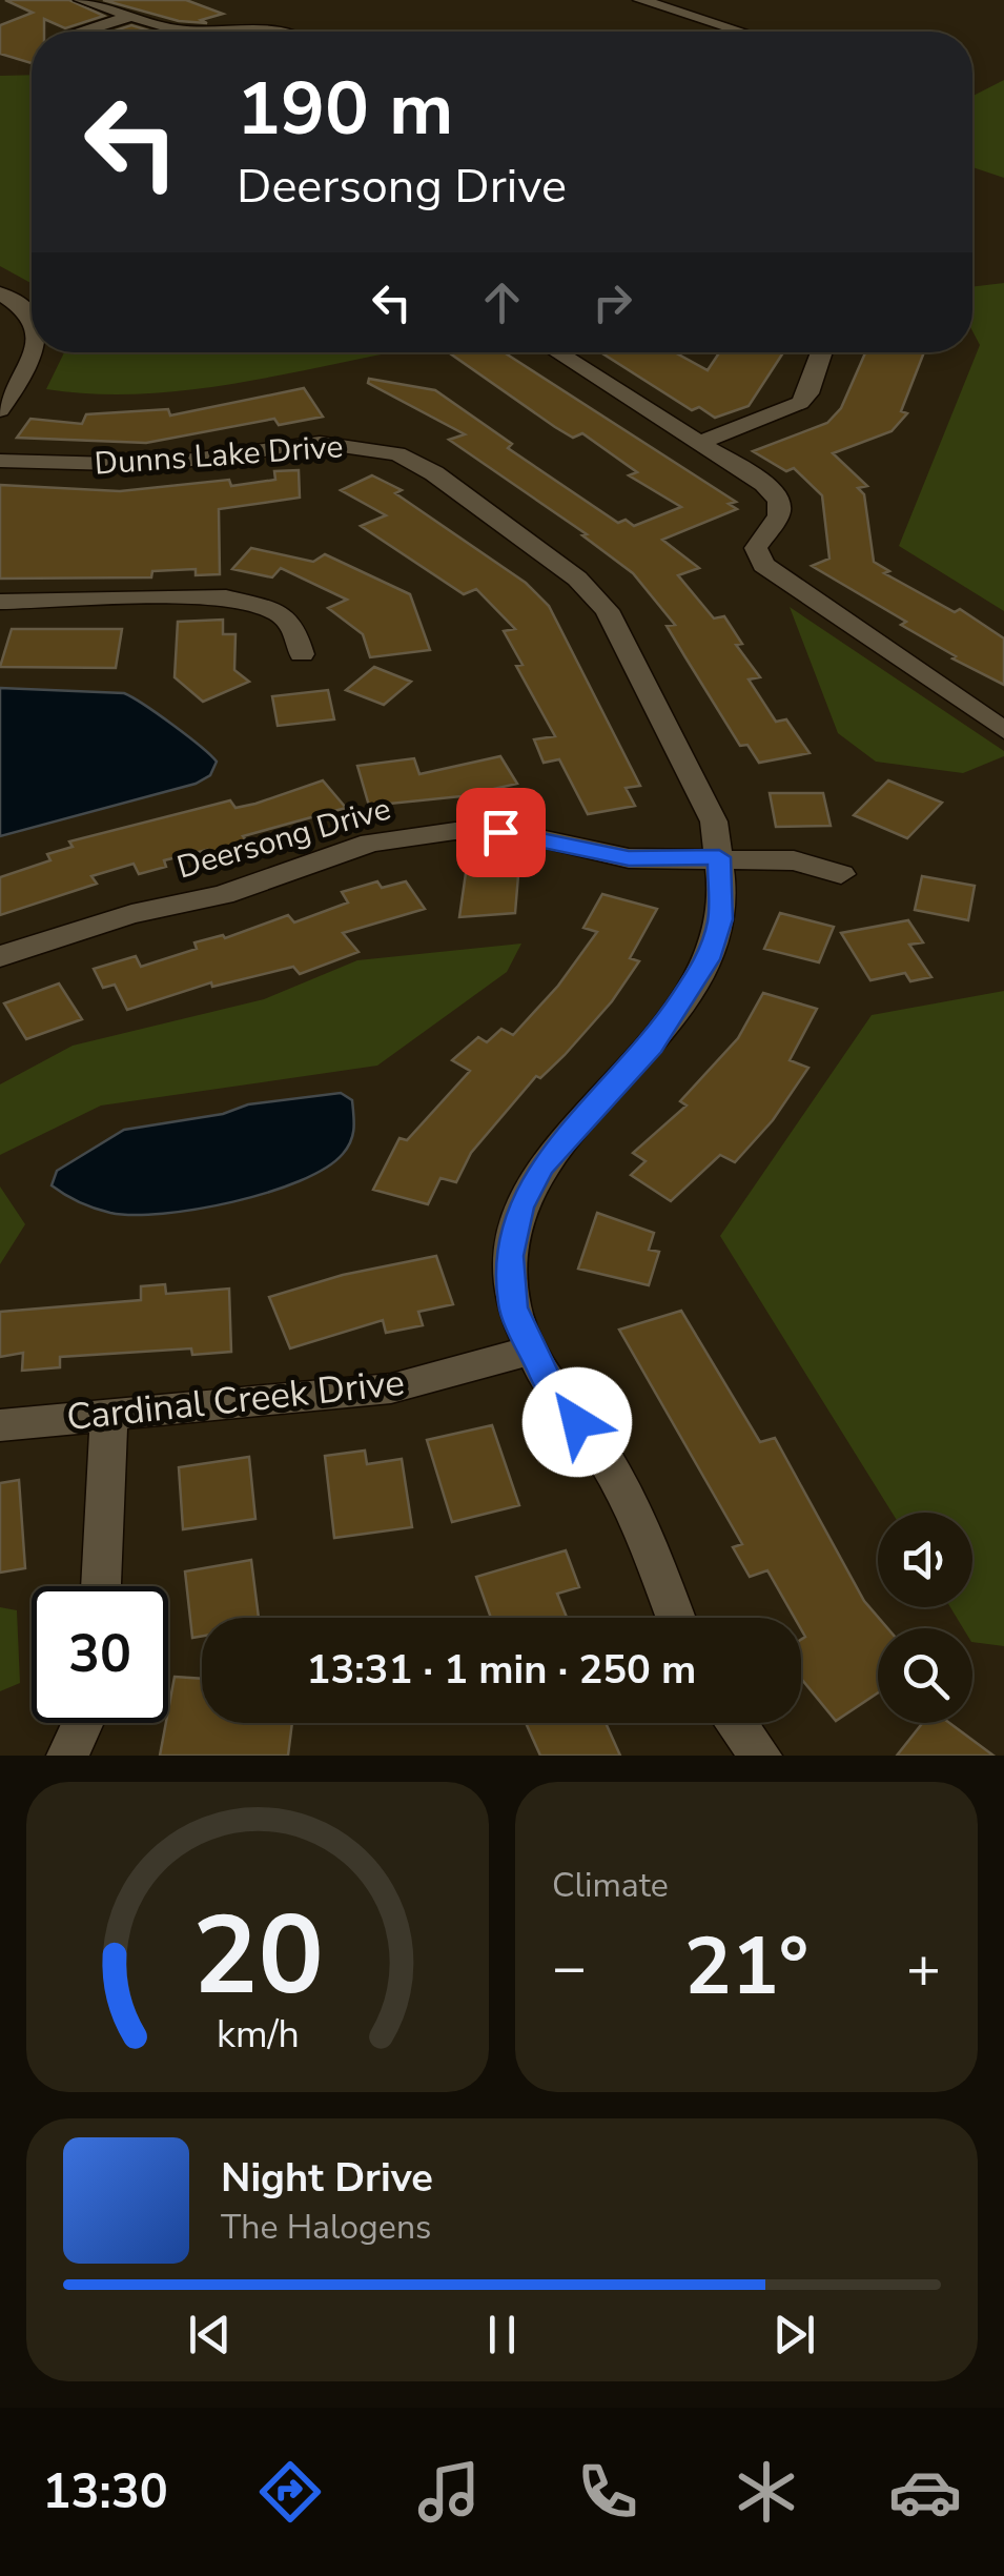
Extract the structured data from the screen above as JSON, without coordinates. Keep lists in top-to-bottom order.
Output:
{
  "streets": {
    "street": ["Dunns Lake Drive", "Deersong Drive", "Cardinal Creek Drive"]
  },
  "crossings": [
    ["Dunns Lake Drive", "Deersong Drive"],
    ["Dunns Lake Drive", "Cardinal Creek Drive"]
  ],
  "page": {
    "turn": ["190 m", "Deersong Drive"],
    "limit": "30",
    "trip": "13:31 · 1 min · 250 m",
    "tile": "Climate",
    "heat": ["−", "21°", "+"],
    "song": ["Night Drive", "The Halogens"],
    "tabs": "13:30",
    "gauge": ["20", "km/h"]
  }
}
